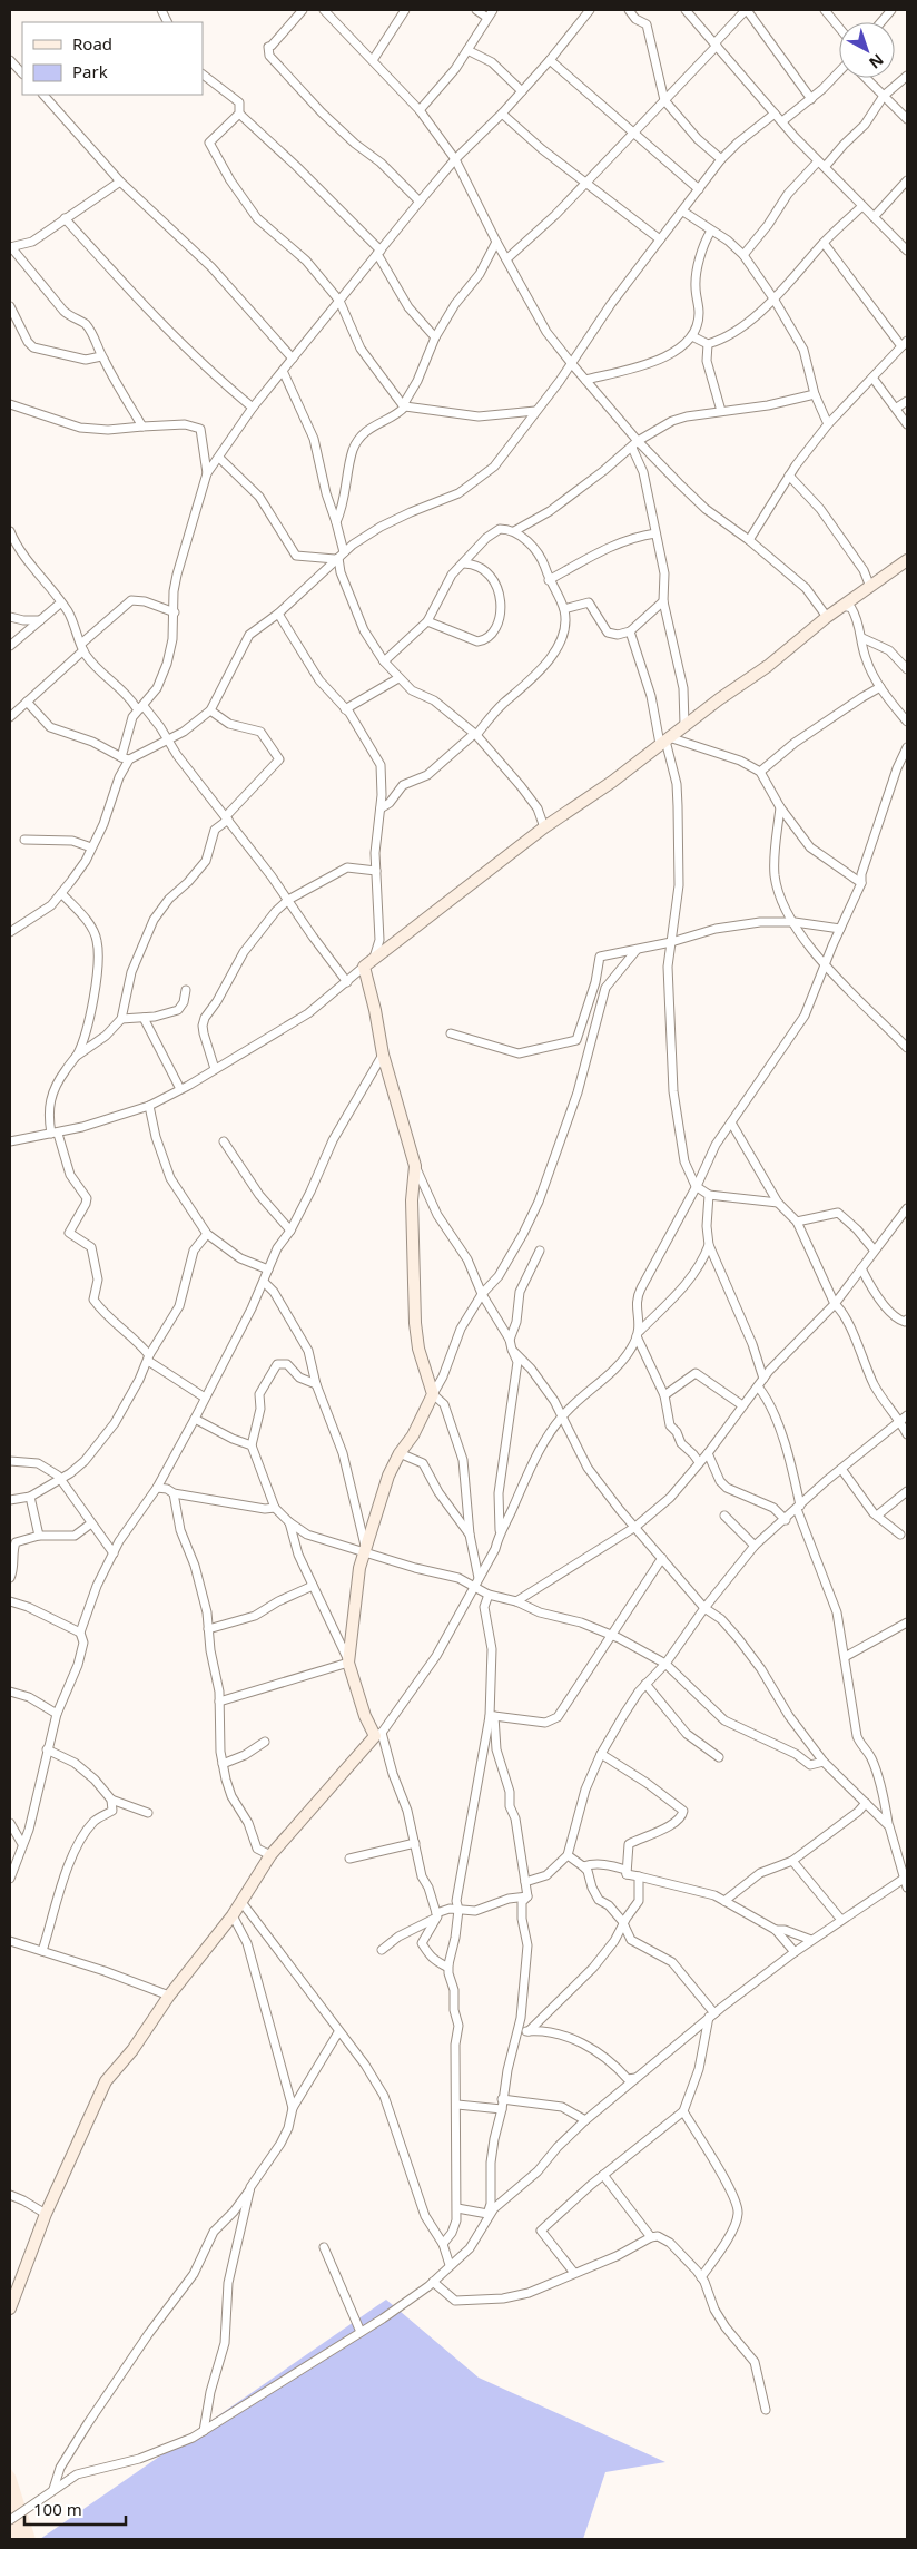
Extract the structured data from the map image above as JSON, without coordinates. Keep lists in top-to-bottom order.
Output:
{
  "legend": ["Road", "Park"],
  "scale_bar": "100 m",
  "north": "bottom right"
}
